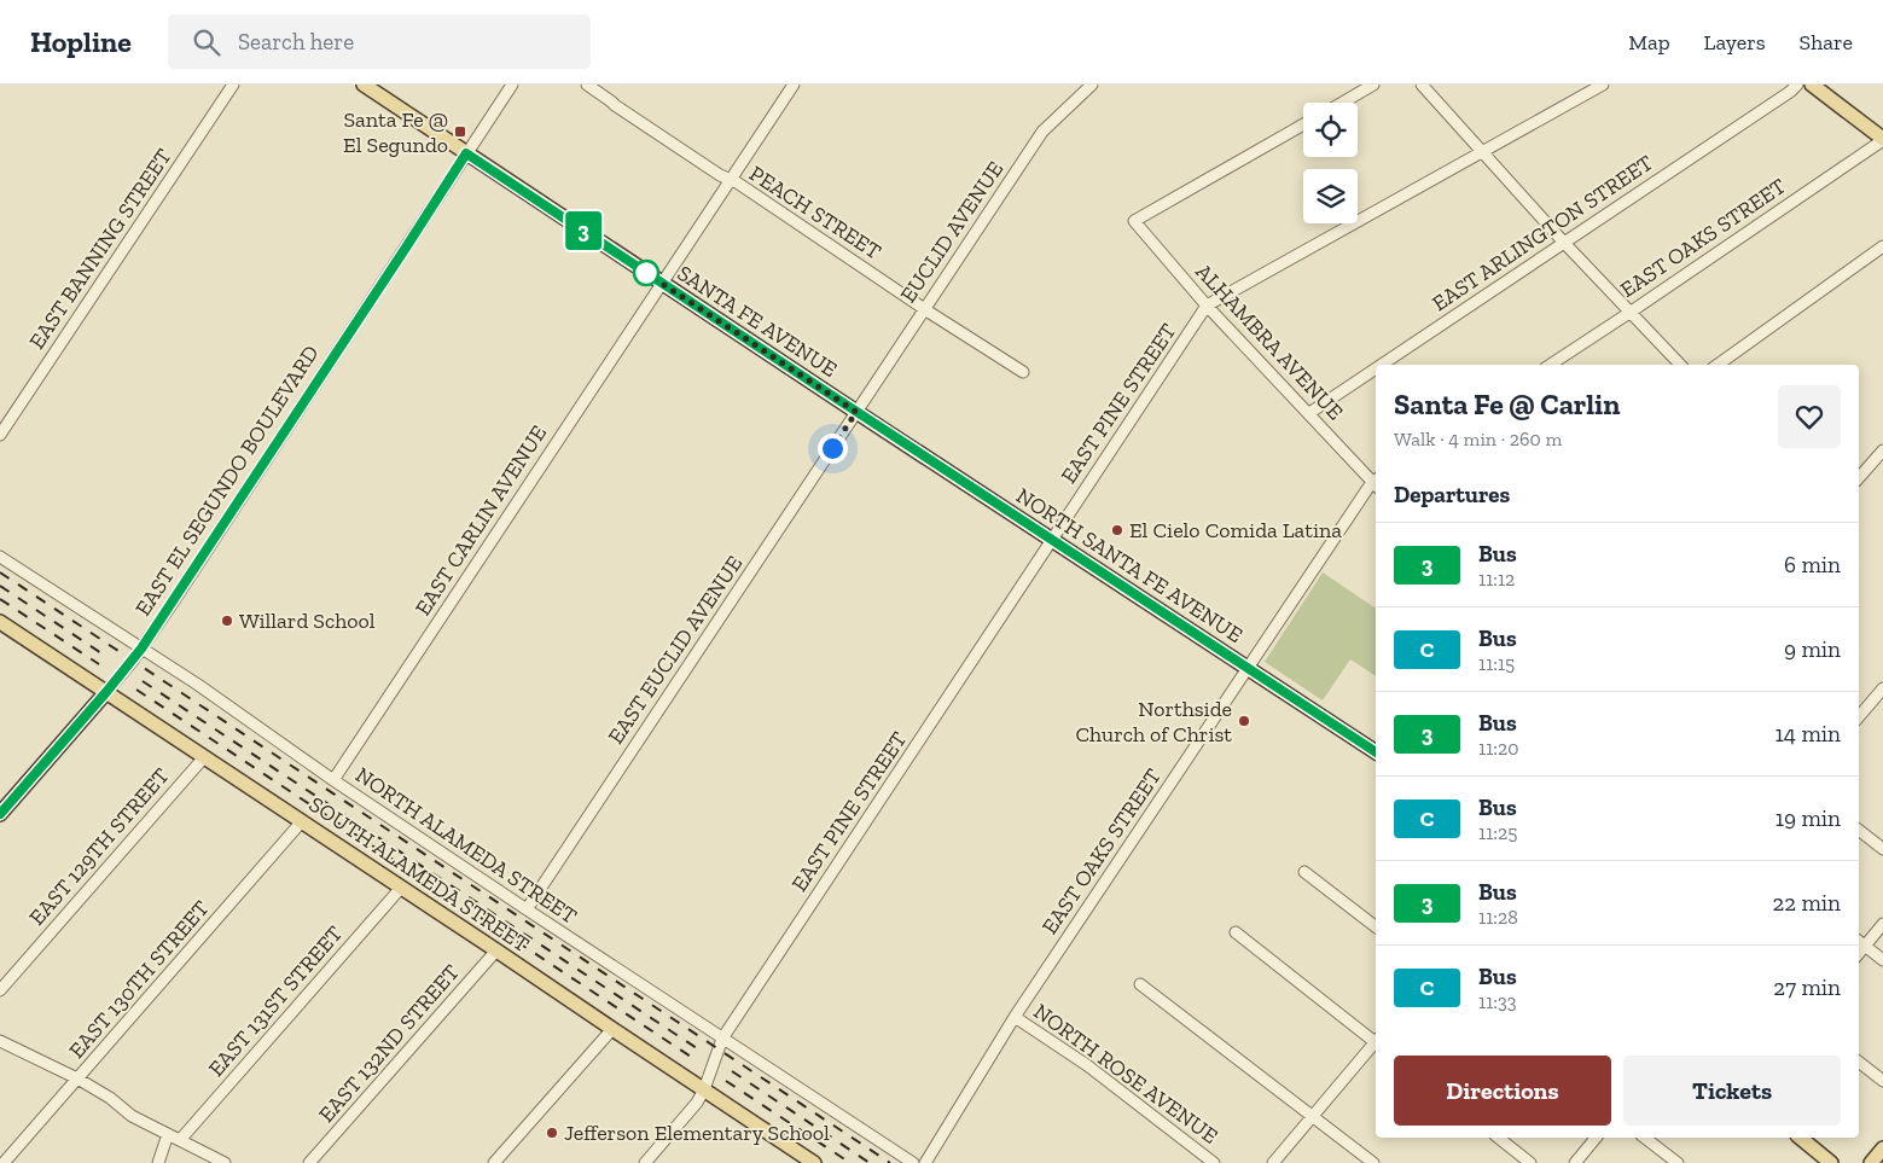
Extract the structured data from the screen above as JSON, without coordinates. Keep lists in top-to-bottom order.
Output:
{
  "streets": {
    "main road": [
      "SANTA FE AVENUE",
      "EAST EL SEGUNDO BOULEVARD",
      "NORTH SANTA FE AVENUE",
      "SOUTH ALAMEDA STREET"
    ],
    "street": [
      "PEACH STREET",
      "EUCLID AVENUE",
      "EAST ARLINGTON STREET",
      "EAST OAKS STREET",
      "EAST BANNING STREET",
      "ALHAMBRA AVENUE",
      "EAST PINE STREET",
      "EAST CARLIN AVENUE",
      "EAST EUCLID AVENUE",
      "NORTH ALAMEDA STREET",
      "EAST 129TH STREET",
      "EAST 130TH STREET",
      "EAST 131ST STREET",
      "EAST 132ND STREET",
      "NORTH ROSE AVENUE"
    ]
  },
  "crossings": [
    ["PEACH STREET", "EUCLID AVENUE"],
    ["PEACH STREET", "EAST CARLIN AVENUE"],
    ["EUCLID AVENUE", "SANTA FE AVENUE"],
    ["EUCLID AVENUE", "NORTH SANTA FE AVENUE"],
    ["EUCLID AVENUE", "EAST EUCLID AVENUE"],
    ["EAST ARLINGTON STREET", "ALHAMBRA AVENUE"],
    ["EAST OAKS STREET", "NORTH SANTA FE AVENUE"],
    ["EAST OAKS STREET", "NORTH ROSE AVENUE"],
    ["SANTA FE AVENUE", "EAST EL SEGUNDO BOULEVARD"],
    ["SANTA FE AVENUE", "EAST CARLIN AVENUE"],
    ["SANTA FE AVENUE", "NORTH SANTA FE AVENUE"],
    ["SANTA FE AVENUE", "EAST EUCLID AVENUE"],
    ["ALHAMBRA AVENUE", "EAST PINE STREET"],
    ["EAST PINE STREET", "NORTH SANTA FE AVENUE"],
    ["EAST PINE STREET", "NORTH ALAMEDA STREET"],
    ["EAST PINE STREET", "SOUTH ALAMEDA STREET"],
    ["EAST EL SEGUNDO BOULEVARD", "NORTH ALAMEDA STREET"],
    ["EAST EL SEGUNDO BOULEVARD", "SOUTH ALAMEDA STREET"],
    ["EAST CARLIN AVENUE", "NORTH ALAMEDA STREET"],
    ["NORTH SANTA FE AVENUE", "EAST EUCLID AVENUE"],
    ["EAST EUCLID AVENUE", "NORTH ALAMEDA STREET"],
    ["EAST 129TH STREET", "SOUTH ALAMEDA STREET"],
    ["SOUTH ALAMEDA STREET", "EAST 130TH STREET"],
    ["SOUTH ALAMEDA STREET", "EAST 131ST STREET"],
    ["SOUTH ALAMEDA STREET", "EAST 132ND STREET"]
  ],
  "places": {
    "transit": ["Santa Fe @ El Segundo"],
    "other": [
      "El Cielo Comida Latina",
      "Willard School",
      "Northside Church of Christ",
      "Jefferson Elementary School"
    ]
  },
  "lines": ["bus line 3"],
  "page": {
    "header": "Hopline",
    "search": "Search here",
    "nav": ["Map", "Layers", "Share"],
    "on_map": "3",
    "heading": [
      ["Santa Fe @ Carlin", "Walk · 4 min · 260 m"],
      "Departures"
    ],
    "list": [
      {
        "mark": "3",
        "name": "Bus",
        "note": "11:12",
        "value": "6 min"
      },
      {
        "mark": "C",
        "name": "Bus",
        "note": "11:15",
        "value": "9 min"
      },
      {
        "mark": "3",
        "name": "Bus",
        "note": "11:20",
        "value": "14 min"
      },
      {
        "mark": "C",
        "name": "Bus",
        "note": "11:25",
        "value": "19 min"
      },
      {
        "mark": "3",
        "name": "Bus",
        "note": "11:28",
        "value": "22 min"
      },
      {
        "mark": "C",
        "name": "Bus",
        "note": "11:33",
        "value": "27 min"
      }
    ],
    "buttons": ["Directions", "Tickets"]
  }
}
